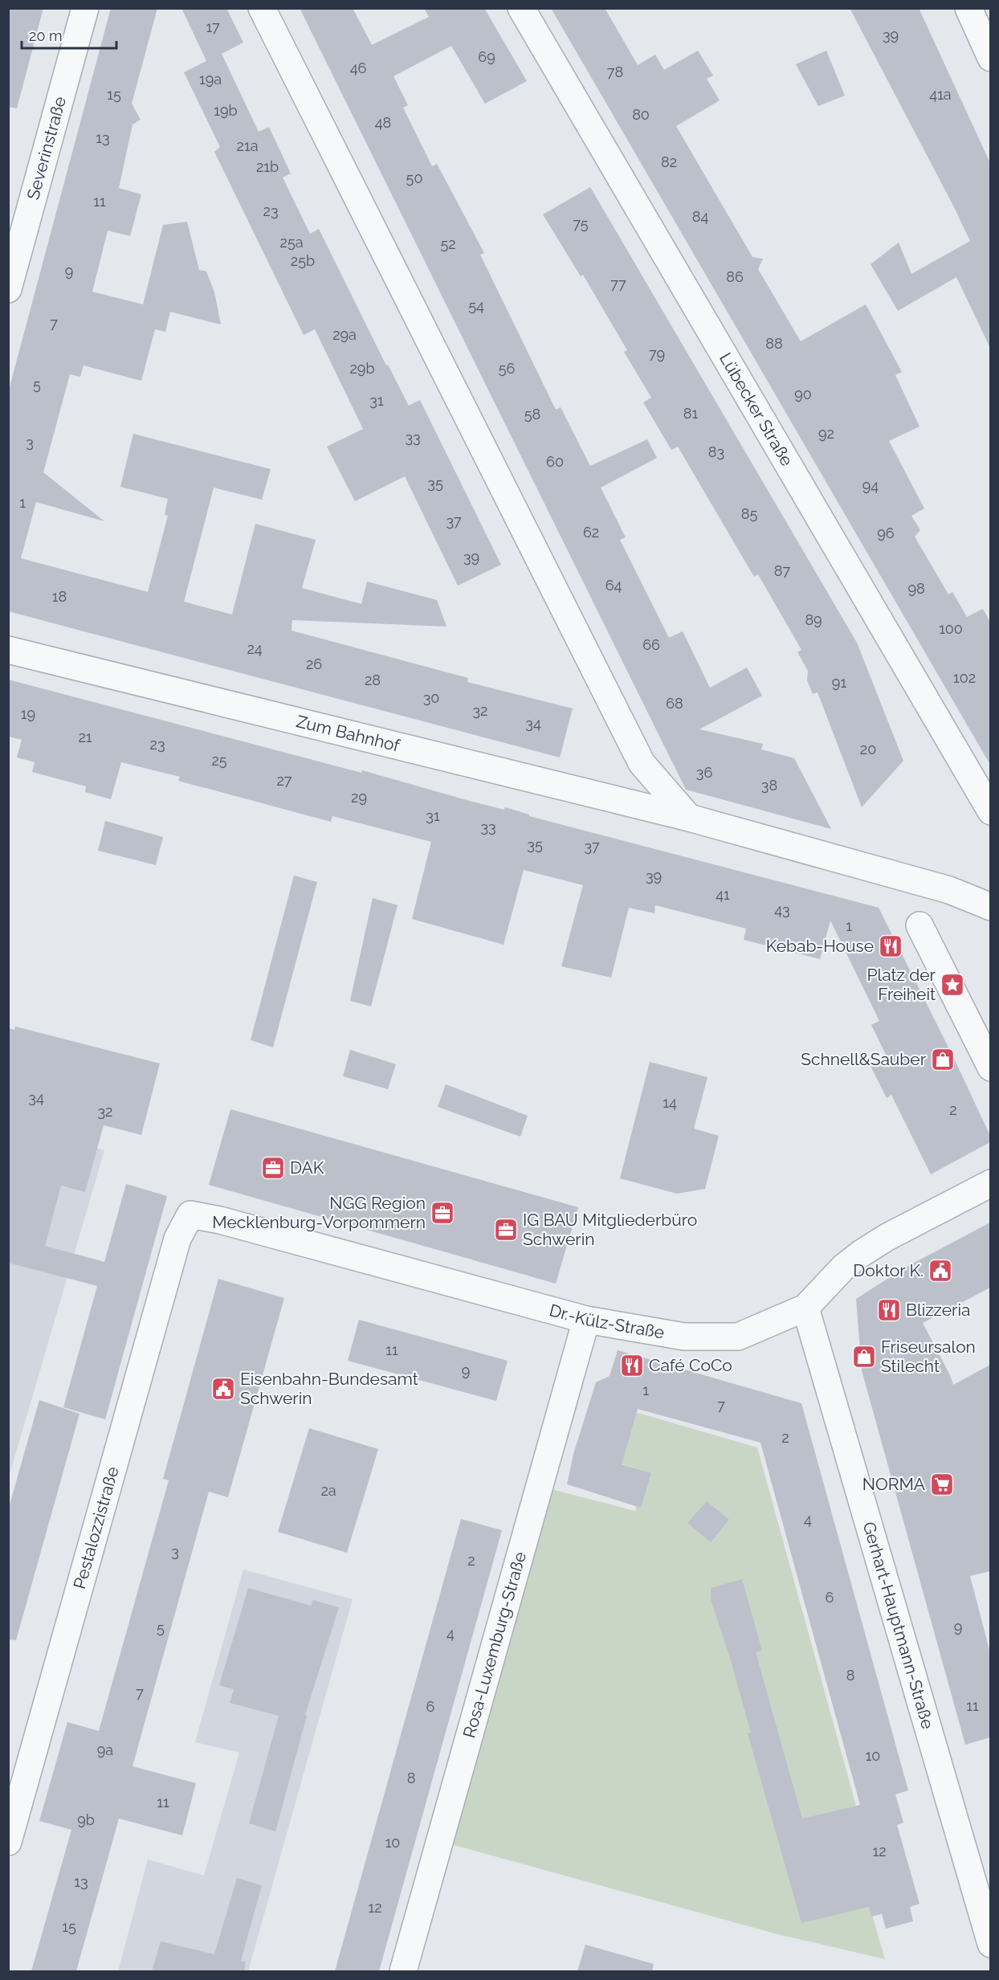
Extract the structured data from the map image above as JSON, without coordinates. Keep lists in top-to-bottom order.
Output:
{
  "streets": {
    "street": [
      "Severinstraße",
      "Lübecker Straße",
      "Zum Bahnhof",
      "Dr.-Külz-Straße",
      "Pestalozzistraße",
      "Gerhart-Hauptmann-Straße",
      "Rosa-Luxemburg-Straße"
    ]
  },
  "crossings": [
    ["Dr.-Külz-Straße", "Pestalozzistraße"],
    ["Dr.-Külz-Straße", "Gerhart-Hauptmann-Straße"],
    ["Dr.-Külz-Straße", "Rosa-Luxemburg-Straße"]
  ],
  "places": {
    "restaurant": ["Kebab-House", "Blizzeria", "Café CoCo"],
    "place": ["Platz der Freiheit"],
    "shop": ["Schnell&Sauber", "Friseursalon Stilecht"],
    "office": ["DAK", "NGG Region Mecklenburg-Vorpommern", "IG BAU Mitgliederbüro Schwerin"],
    "public building": ["Doktor K.", "Eisenbahn-Bundesamt Schwerin"],
    "supermarket": ["NORMA"]
  },
  "house_numbers": [
    "17",
    "39",
    "69",
    "46",
    "78",
    "19a",
    "15",
    "41a",
    "19b",
    "80",
    "48",
    "13",
    "21a",
    "82",
    "21b",
    "50",
    "11",
    "23",
    "84",
    "75",
    "25a",
    "52",
    "25b",
    "9",
    "86",
    "77",
    "54",
    "7",
    "29a",
    "88",
    "79",
    "29b",
    "56",
    "5",
    "90",
    "31",
    "81",
    "58",
    "92",
    "33",
    "3",
    "83",
    "60",
    "35",
    "94",
    "1",
    "85",
    "37",
    "62",
    "96",
    "39",
    "87",
    "64",
    "98",
    "18",
    "89",
    "100",
    "66",
    "24",
    "26",
    "102",
    "28",
    "91",
    "30",
    "68",
    "32",
    "19",
    "34",
    "21",
    "23",
    "20",
    "25",
    "36",
    "27",
    "38",
    "29",
    "31",
    "33",
    "35",
    "37",
    "39",
    "41",
    "43",
    "1",
    "34",
    "14",
    "2",
    "32",
    "11",
    "9",
    "1",
    "7",
    "2",
    "2a",
    "4",
    "3",
    "2",
    "6",
    "9",
    "5",
    "4",
    "8",
    "7",
    "11",
    "6",
    "9a",
    "10",
    "8",
    "11",
    "9b",
    "10",
    "12",
    "13",
    "12",
    "15"
  ],
  "scale_bar": "20 m"
}
